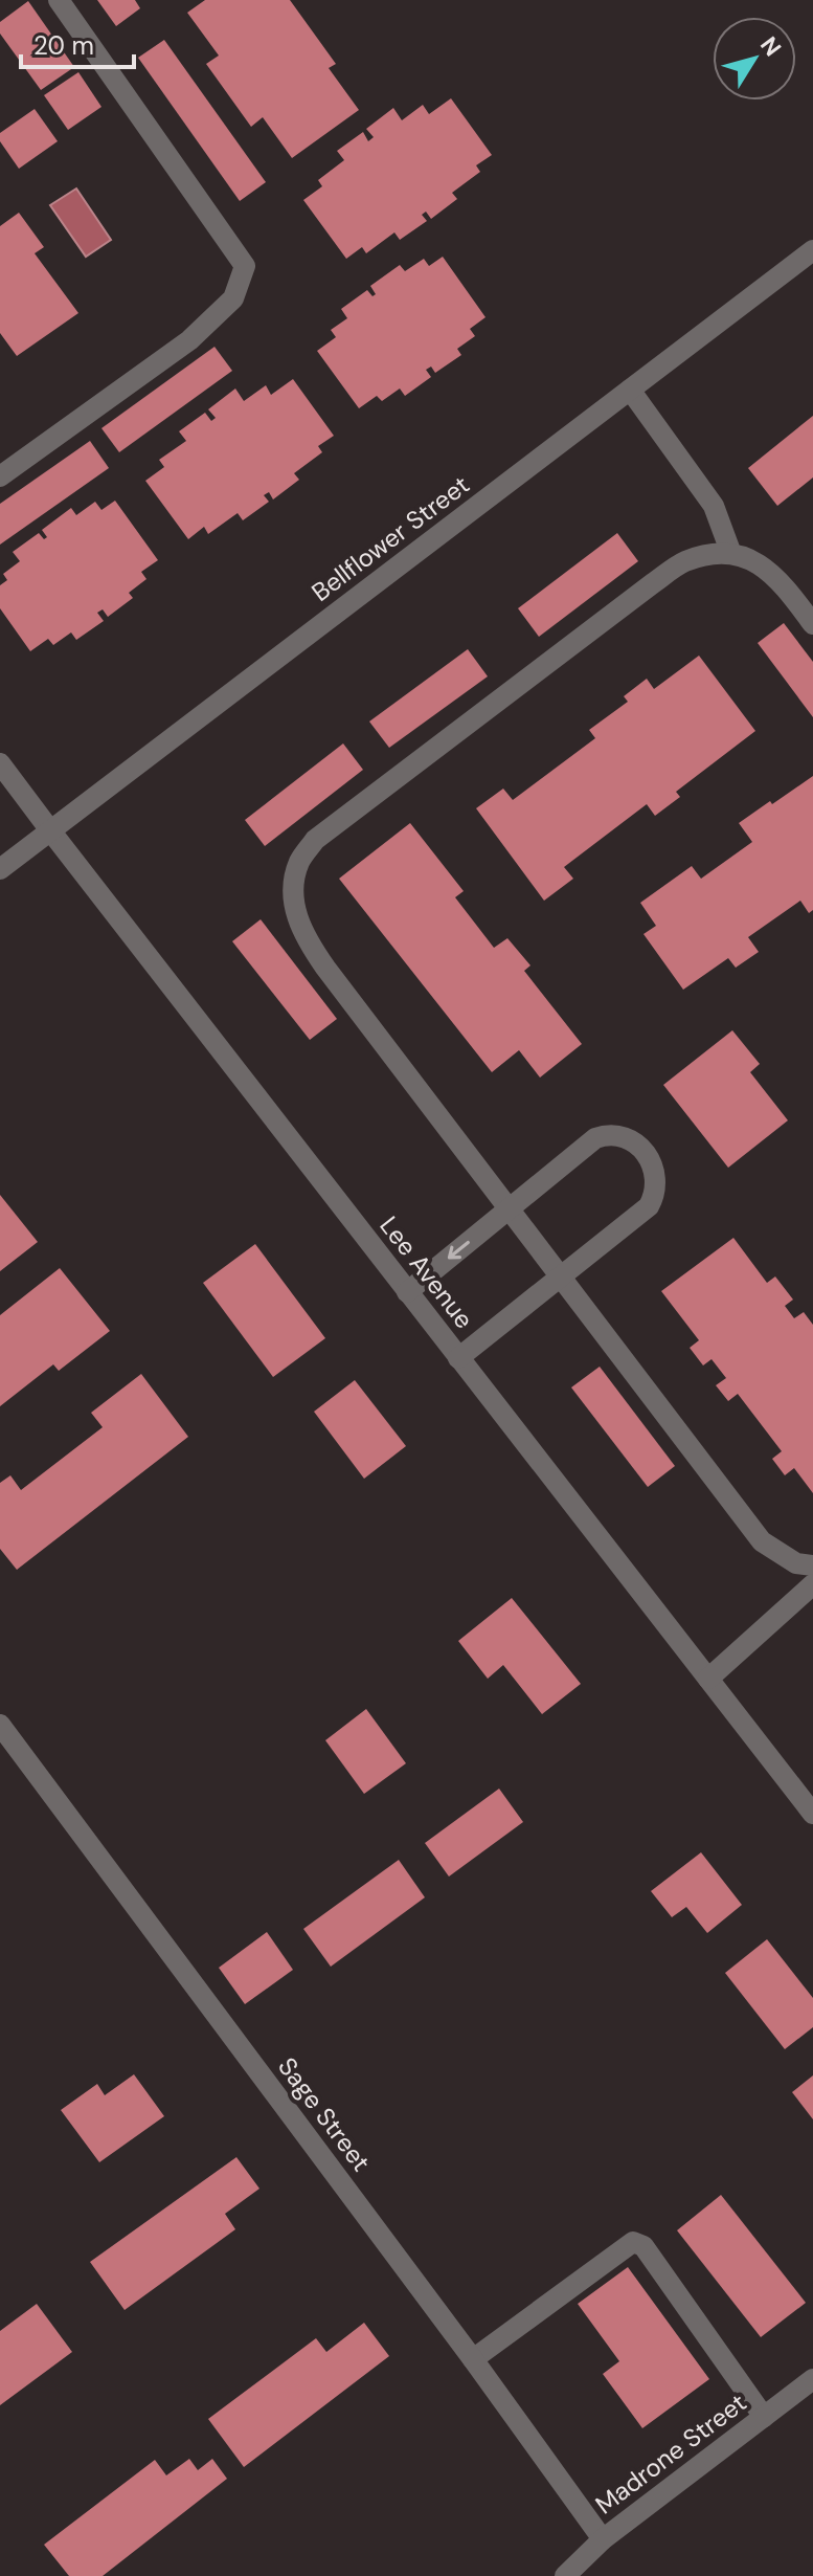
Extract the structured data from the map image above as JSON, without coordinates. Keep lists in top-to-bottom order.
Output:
{
  "streets": {
    "street": [
      "Bellflower Street",
      "Lee Avenue",
      "Sage Street",
      "Madrone Street"
    ]
  },
  "crossings": [
    ["Bellflower Street", "Lee Avenue"],
    ["Sage Street", "Madrone Street"]
  ],
  "scale_bar": "20 m",
  "north": "top right"
}
